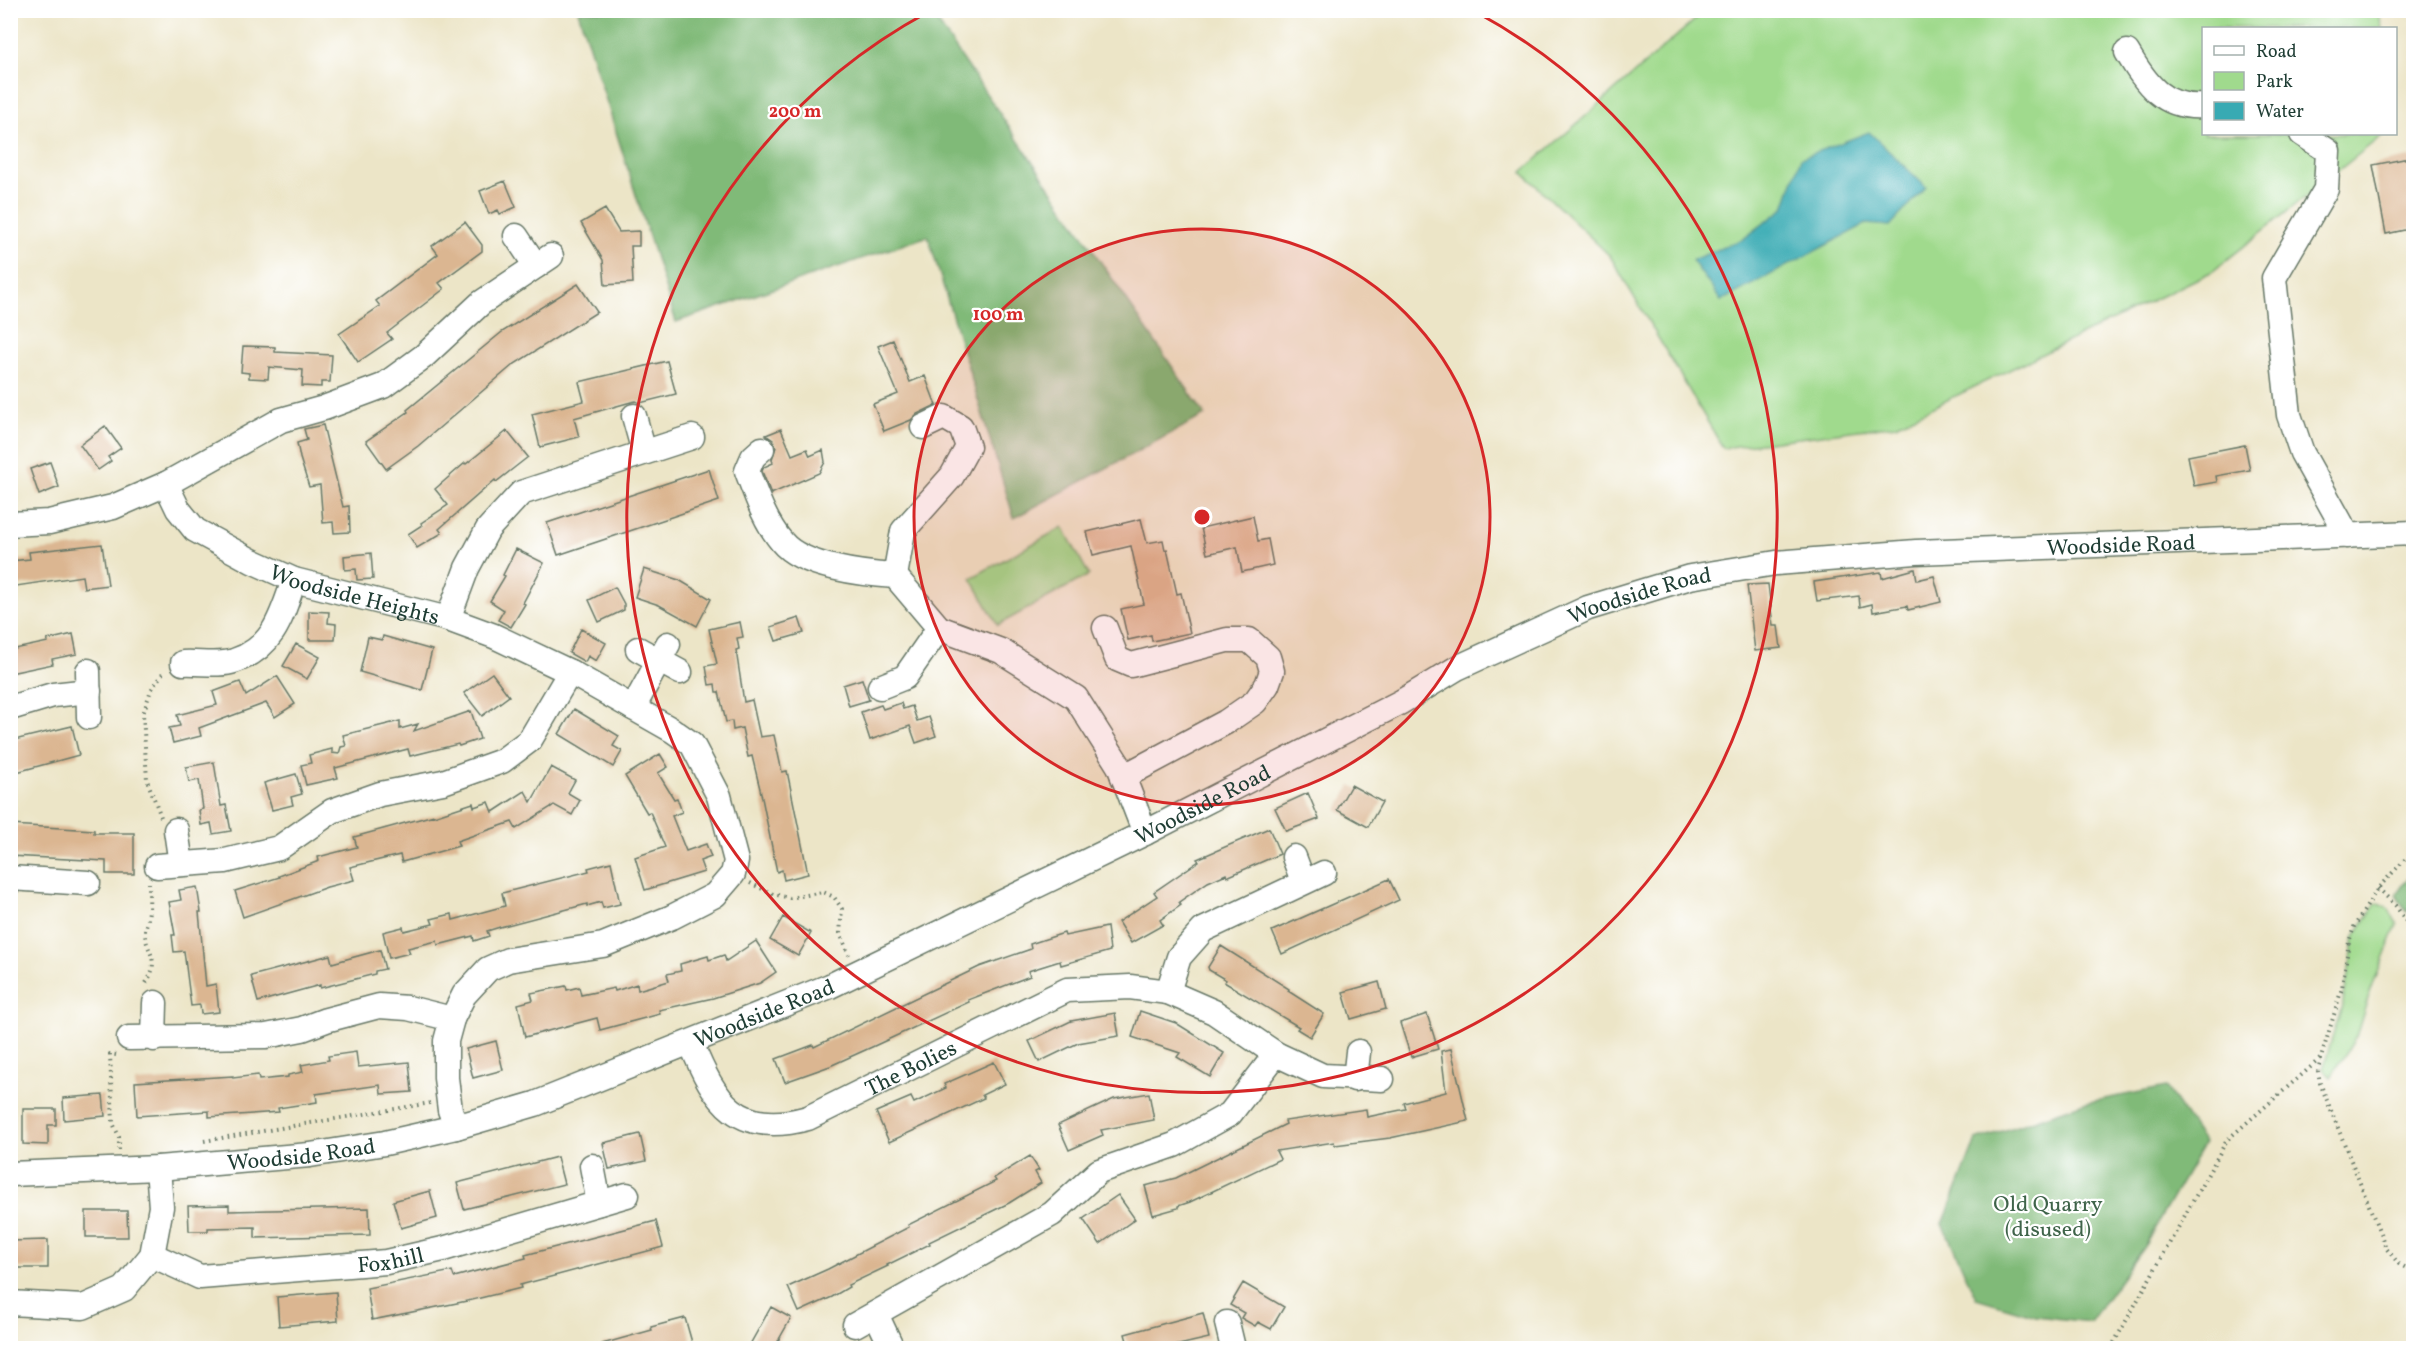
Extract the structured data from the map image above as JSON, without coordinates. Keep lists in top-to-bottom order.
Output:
{
  "streets": {
    "street": [
      "Woodside Road",
      "Woodside Heights",
      "The Bolies",
      "Foxhill"
    ]
  },
  "crossings": [
    ["Woodside Road", "The Bolies"]
  ],
  "parks": ["Old Quarry (disused)"],
  "legend": ["Road", "Park", "Water"],
  "rings": ["200 m", "100 m"]
}
